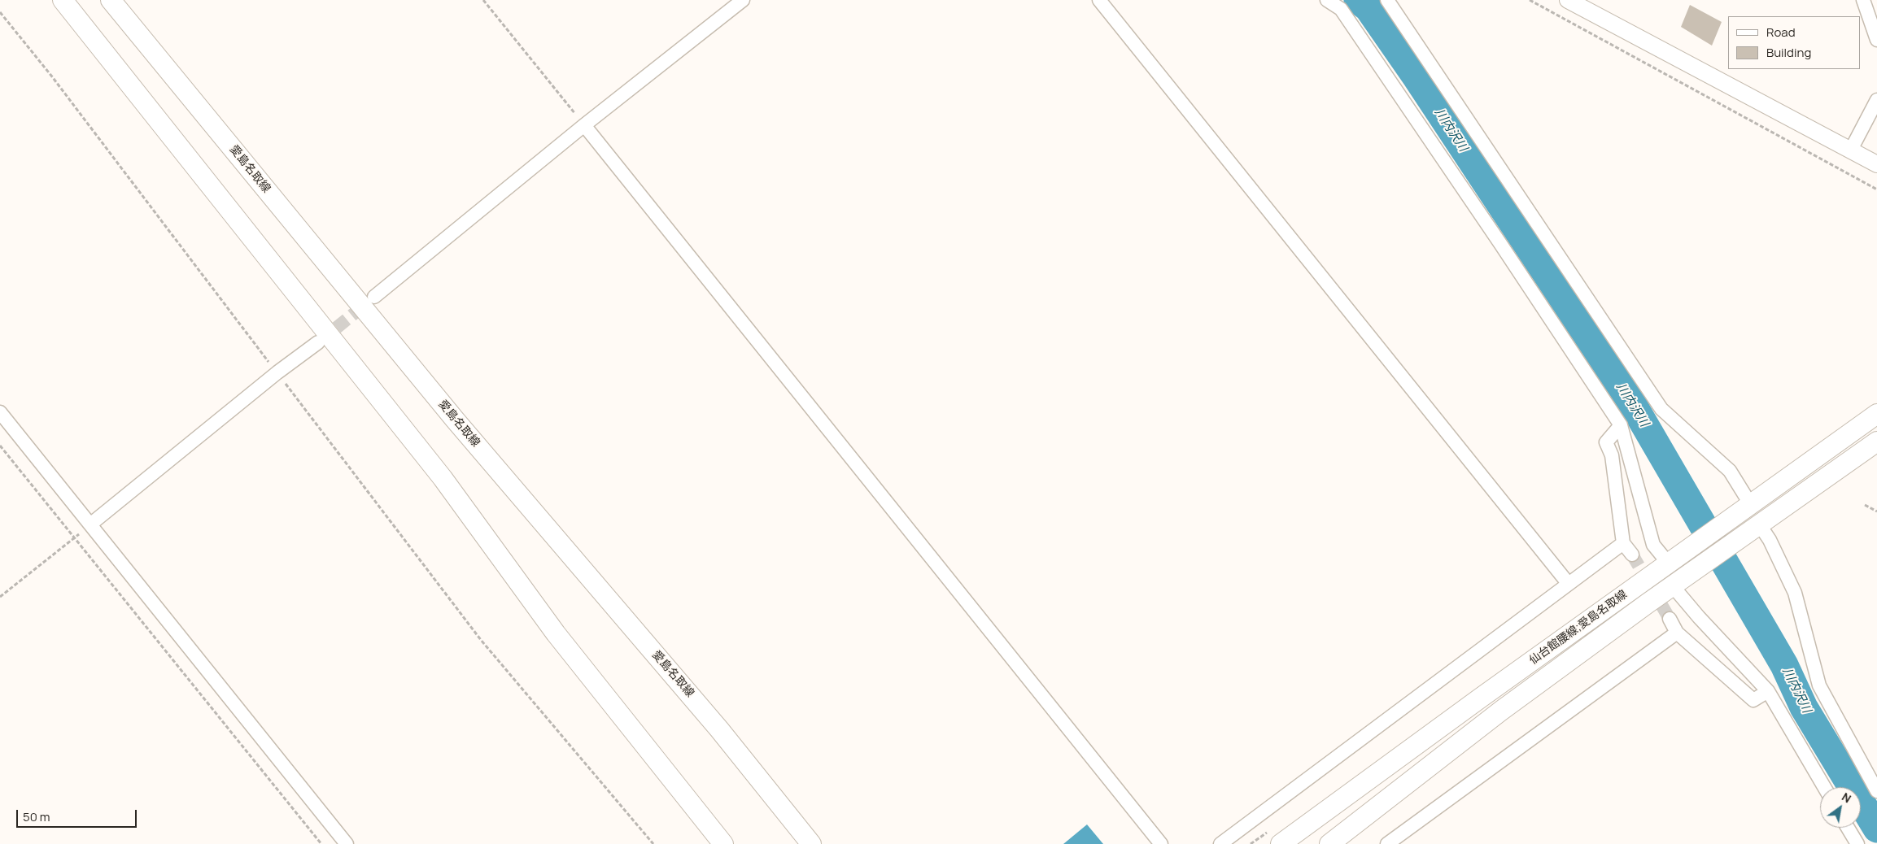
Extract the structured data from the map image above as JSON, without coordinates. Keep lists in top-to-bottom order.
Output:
{
  "streets": {
    "main road": ["愛島名取線", "仙台館腰線;愛島名取線"]
  },
  "water": ["川内沢川"],
  "legend": ["Road", "Building"],
  "scale_bar": "50 m",
  "north": "top right"
}
